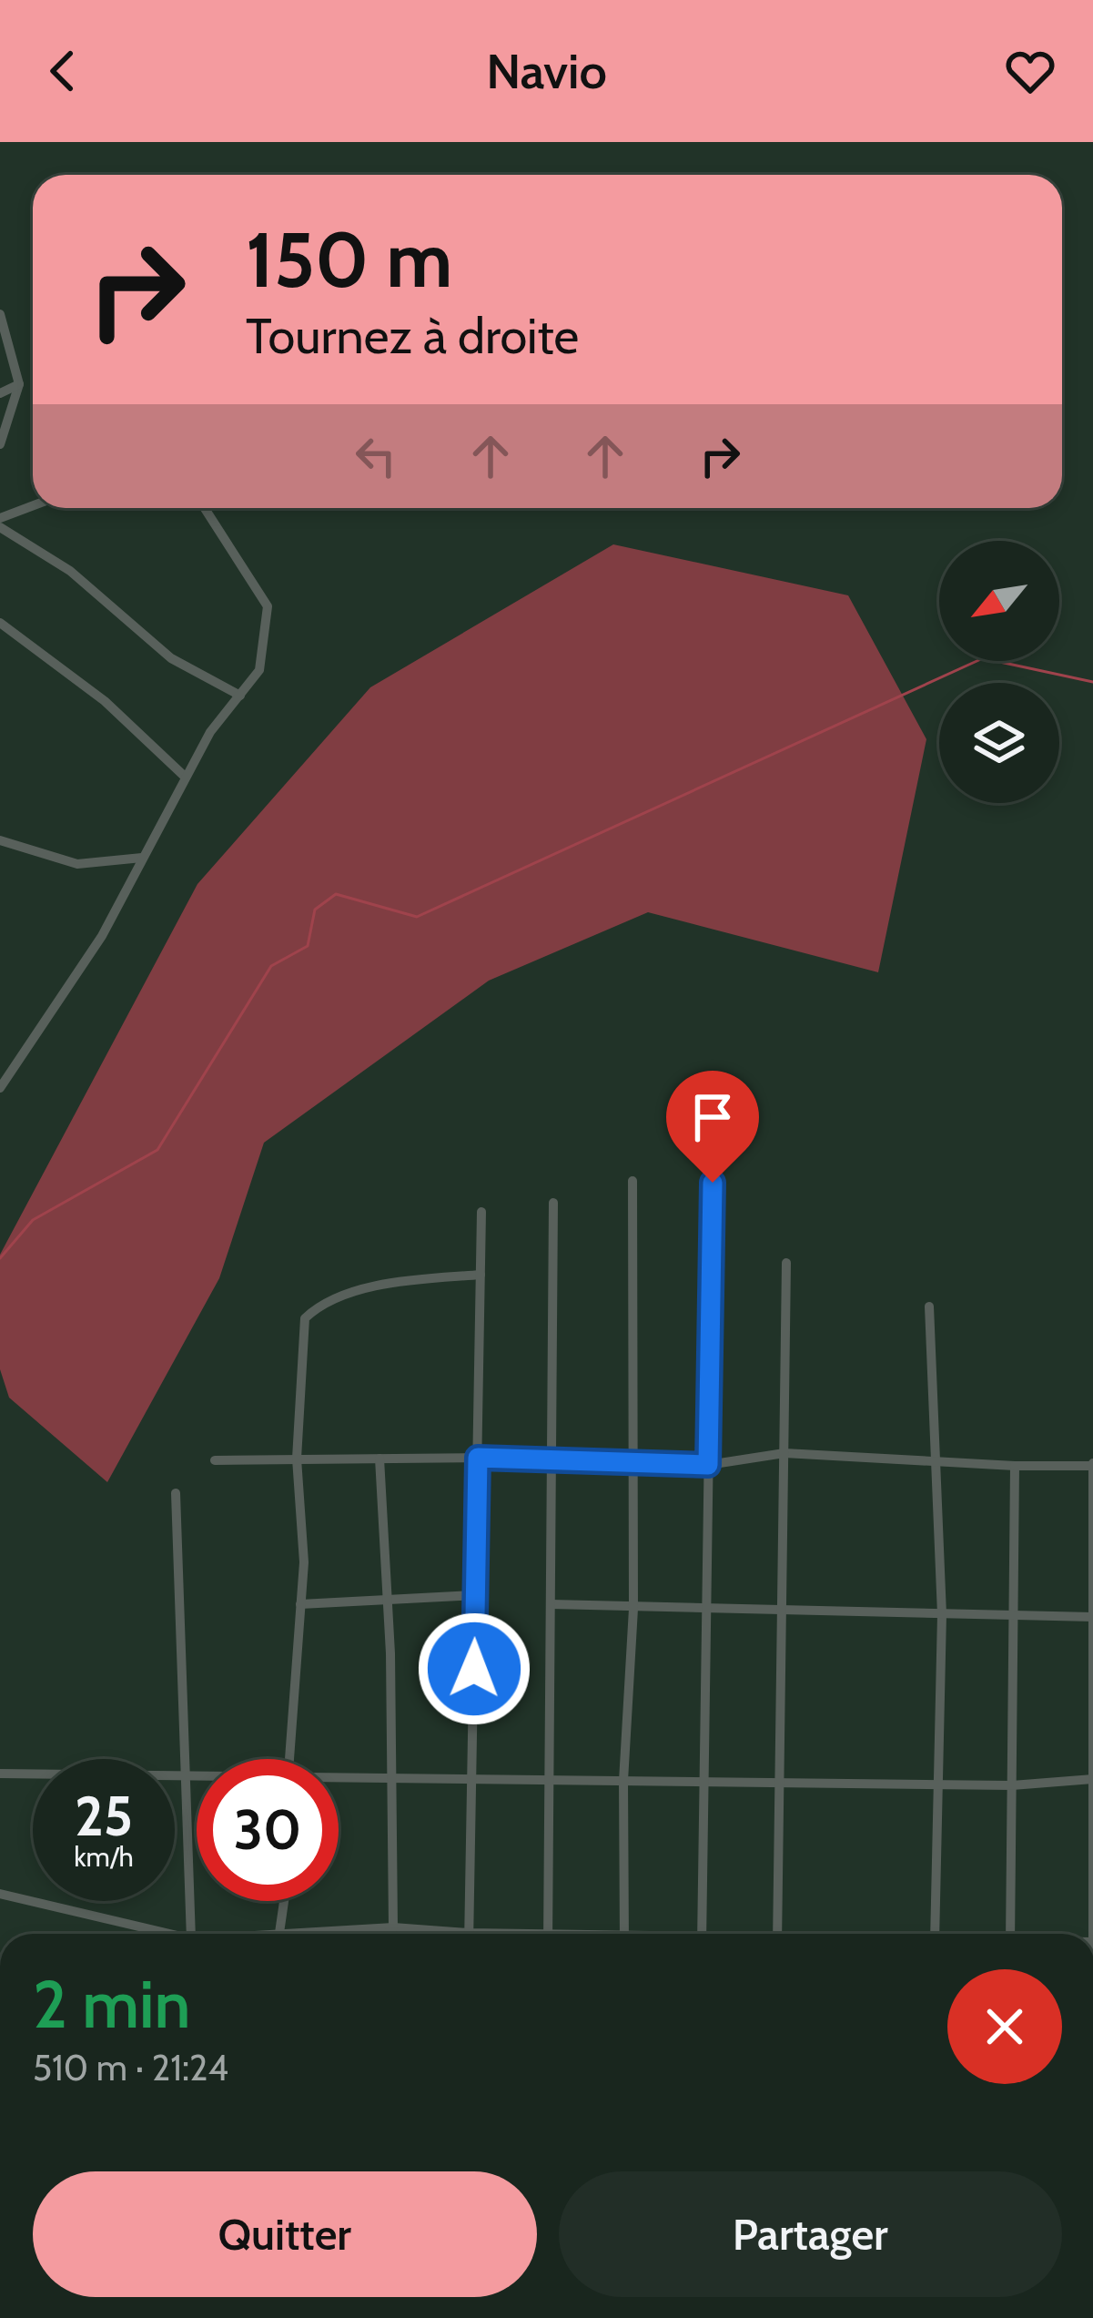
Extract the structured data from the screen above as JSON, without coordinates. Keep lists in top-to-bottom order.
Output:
{
  "north": "bottom left",
  "page": {
    "header": "Navio",
    "turn": ["150 m", "Tournez à droite"],
    "speed": "25 km/h",
    "limit": "30",
    "heading": ["2 min", "510 m · 21:24"],
    "buttons": ["Quitter", "Partager"]
  }
}
